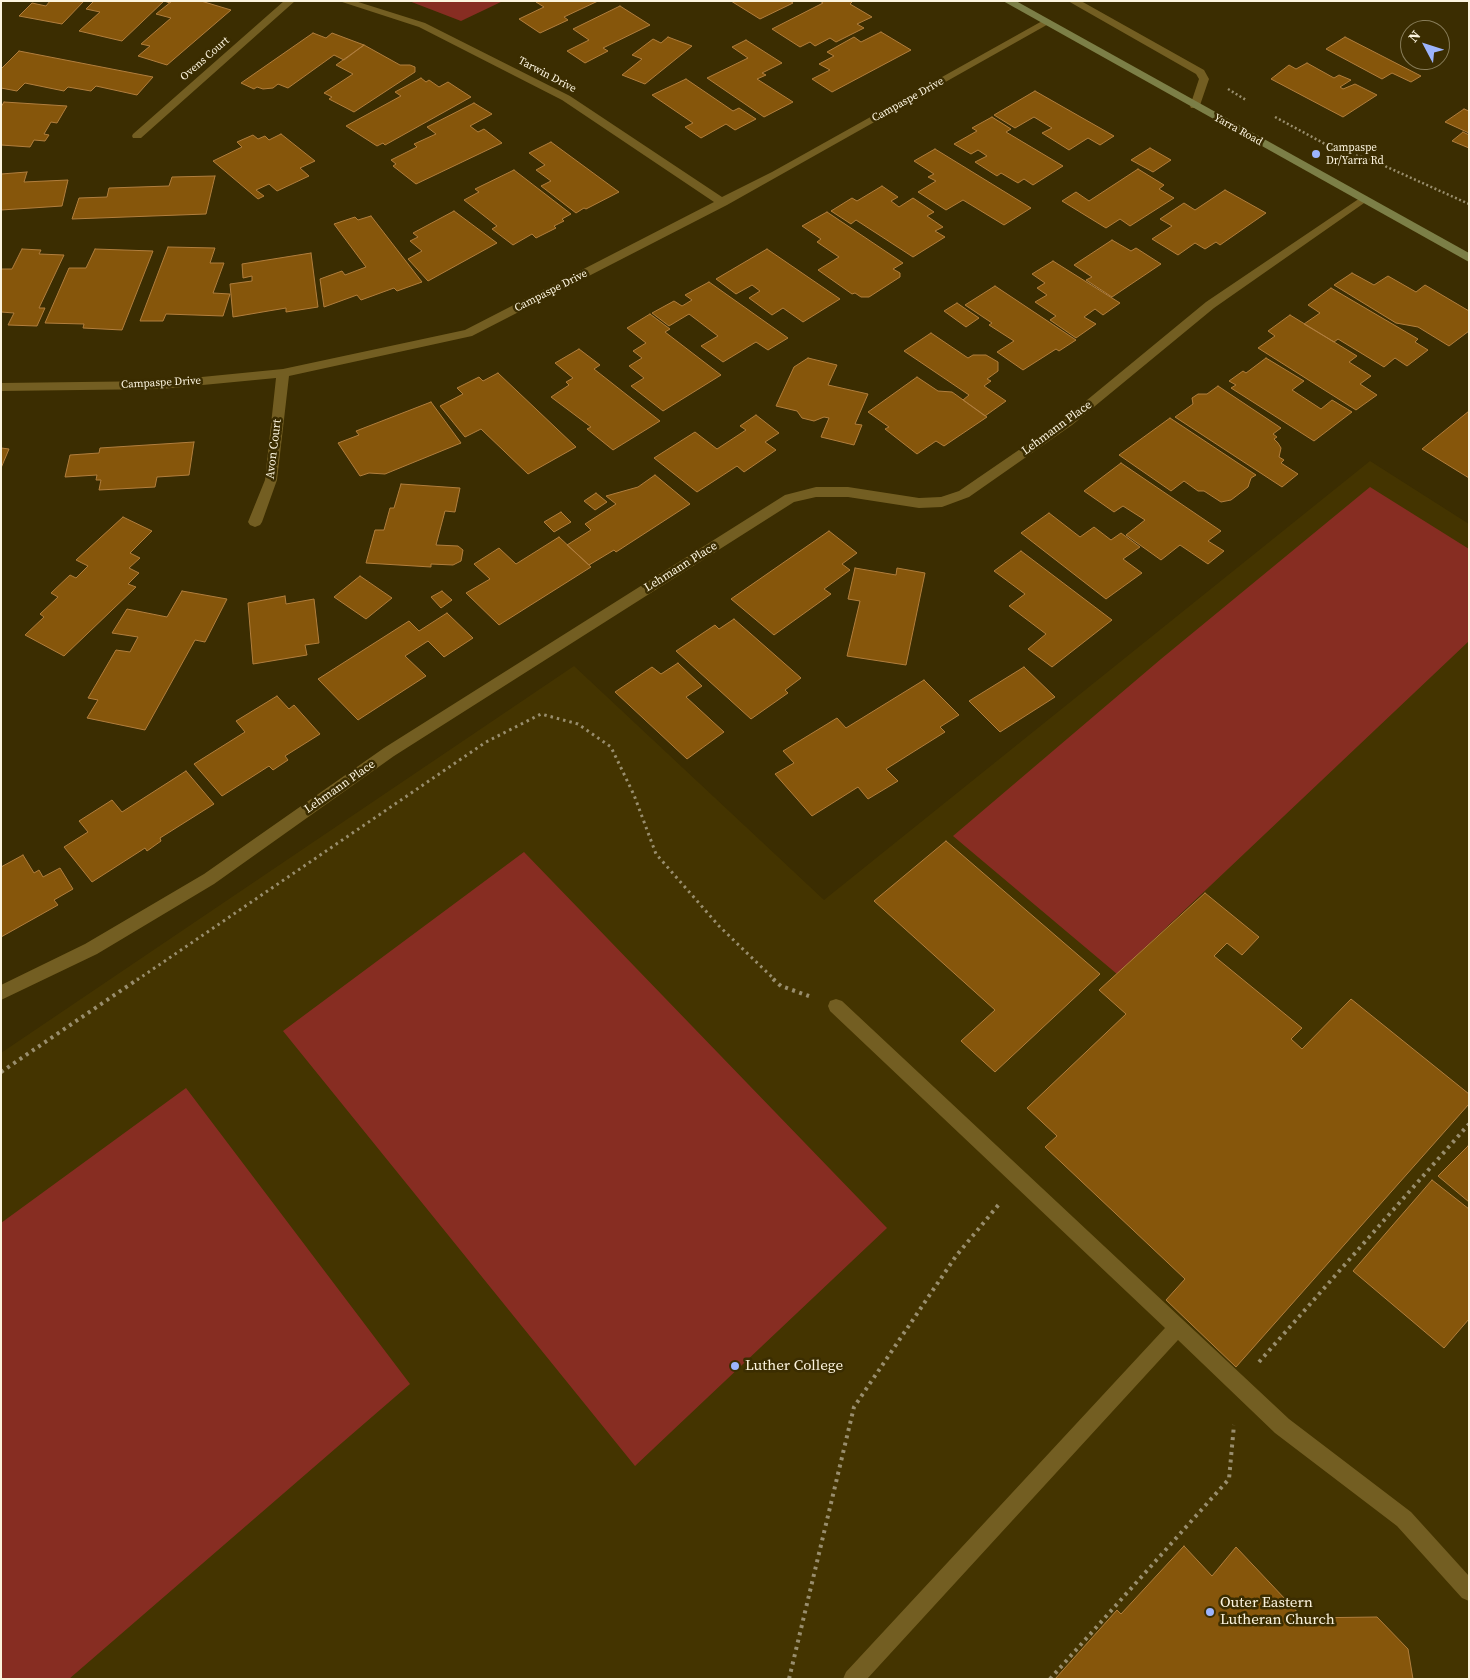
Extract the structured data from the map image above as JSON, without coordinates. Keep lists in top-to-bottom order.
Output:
{
  "streets": {
    "main road": ["Yarra Road"],
    "street": [
      "Ovens Court",
      "Tarwin Drive",
      "Campaspe Drive",
      "Lehmann Place",
      "Avon Court"
    ]
  },
  "crossings": [
    ["Tarwin Drive", "Campaspe Drive"],
    ["Campaspe Drive", "Yarra Road"],
    ["Campaspe Drive", "Avon Court"],
    ["Yarra Road", "Lehmann Place"]
  ],
  "places": ["Campaspe Dr/Yarra Rd", "Luther College", "Outer Eastern Lutheran Church"],
  "north": "top left"
}
